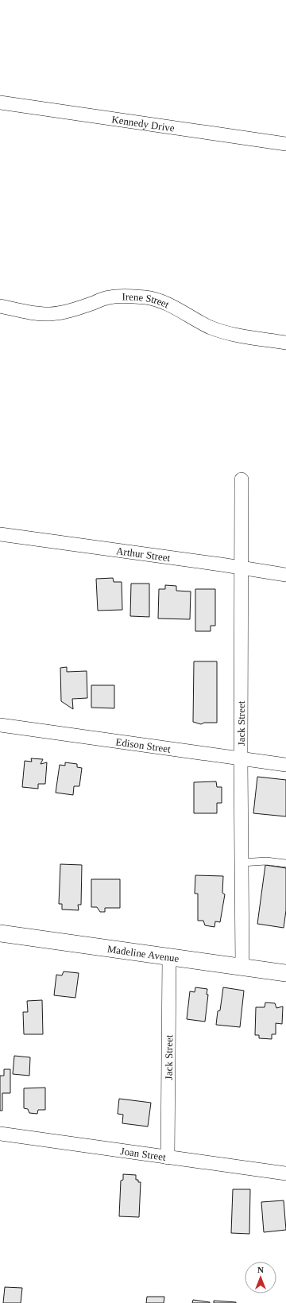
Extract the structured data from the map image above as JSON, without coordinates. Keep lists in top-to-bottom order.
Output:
{
  "streets": {
    "street": [
      "Kennedy Drive",
      "Irene Street",
      "Arthur Street",
      "Jack Street",
      "Edison Street",
      "Madeline Avenue",
      "Joan Street"
    ]
  },
  "crossings": [
    ["Arthur Street", "Jack Street"],
    ["Jack Street", "Edison Street"],
    ["Jack Street", "Madeline Avenue"],
    ["Jack Street", "Joan Street"]
  ],
  "north": "top"
}
